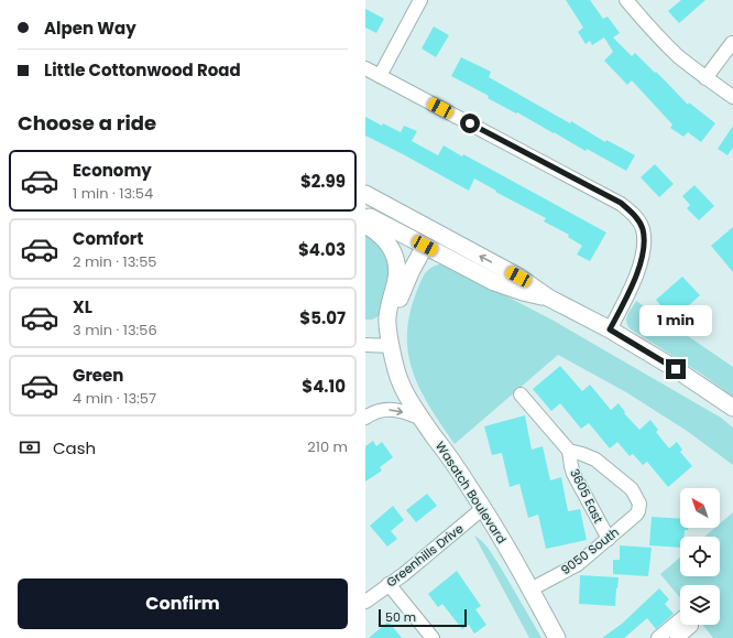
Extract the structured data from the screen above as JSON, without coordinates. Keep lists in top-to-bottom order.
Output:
{
  "streets": {
    "main road": ["Wasatch Boulevard"],
    "street": ["3605 East", "9050 South", "Greenhills Drive"]
  },
  "crossings": [
    ["Wasatch Boulevard", "9050 South"],
    ["Wasatch Boulevard", "Greenhills Drive"],
    ["3605 East", "9050 South"]
  ],
  "scale_bar": "50 m",
  "north": "top left",
  "page": {
    "banner": ["Alpen Way", "Little Cottonwood Road"],
    "heading": "Choose a ride",
    "list": [
      {
        "name": "Economy",
        "note": "1 min · 13:54",
        "value": "$2.99"
      },
      {
        "name": "Comfort",
        "note": "2 min · 13:55",
        "value": "$4.03"
      },
      {
        "name": "XL",
        "note": "3 min · 13:56",
        "value": "$5.07"
      },
      {
        "name": "Green",
        "note": "4 min · 13:57",
        "value": "$4.10"
      }
    ],
    "bubble": "1 min",
    "pay": ["Cash", "210 m"],
    "buttons": "Confirm",
    "scale": "50 m"
  }
}
